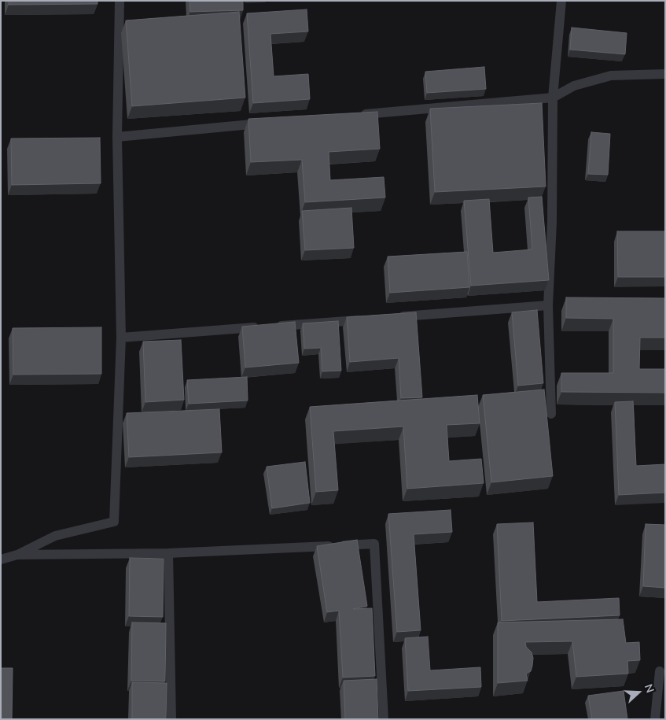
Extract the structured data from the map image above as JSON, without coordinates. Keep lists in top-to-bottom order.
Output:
{
  "north": "right"
}
